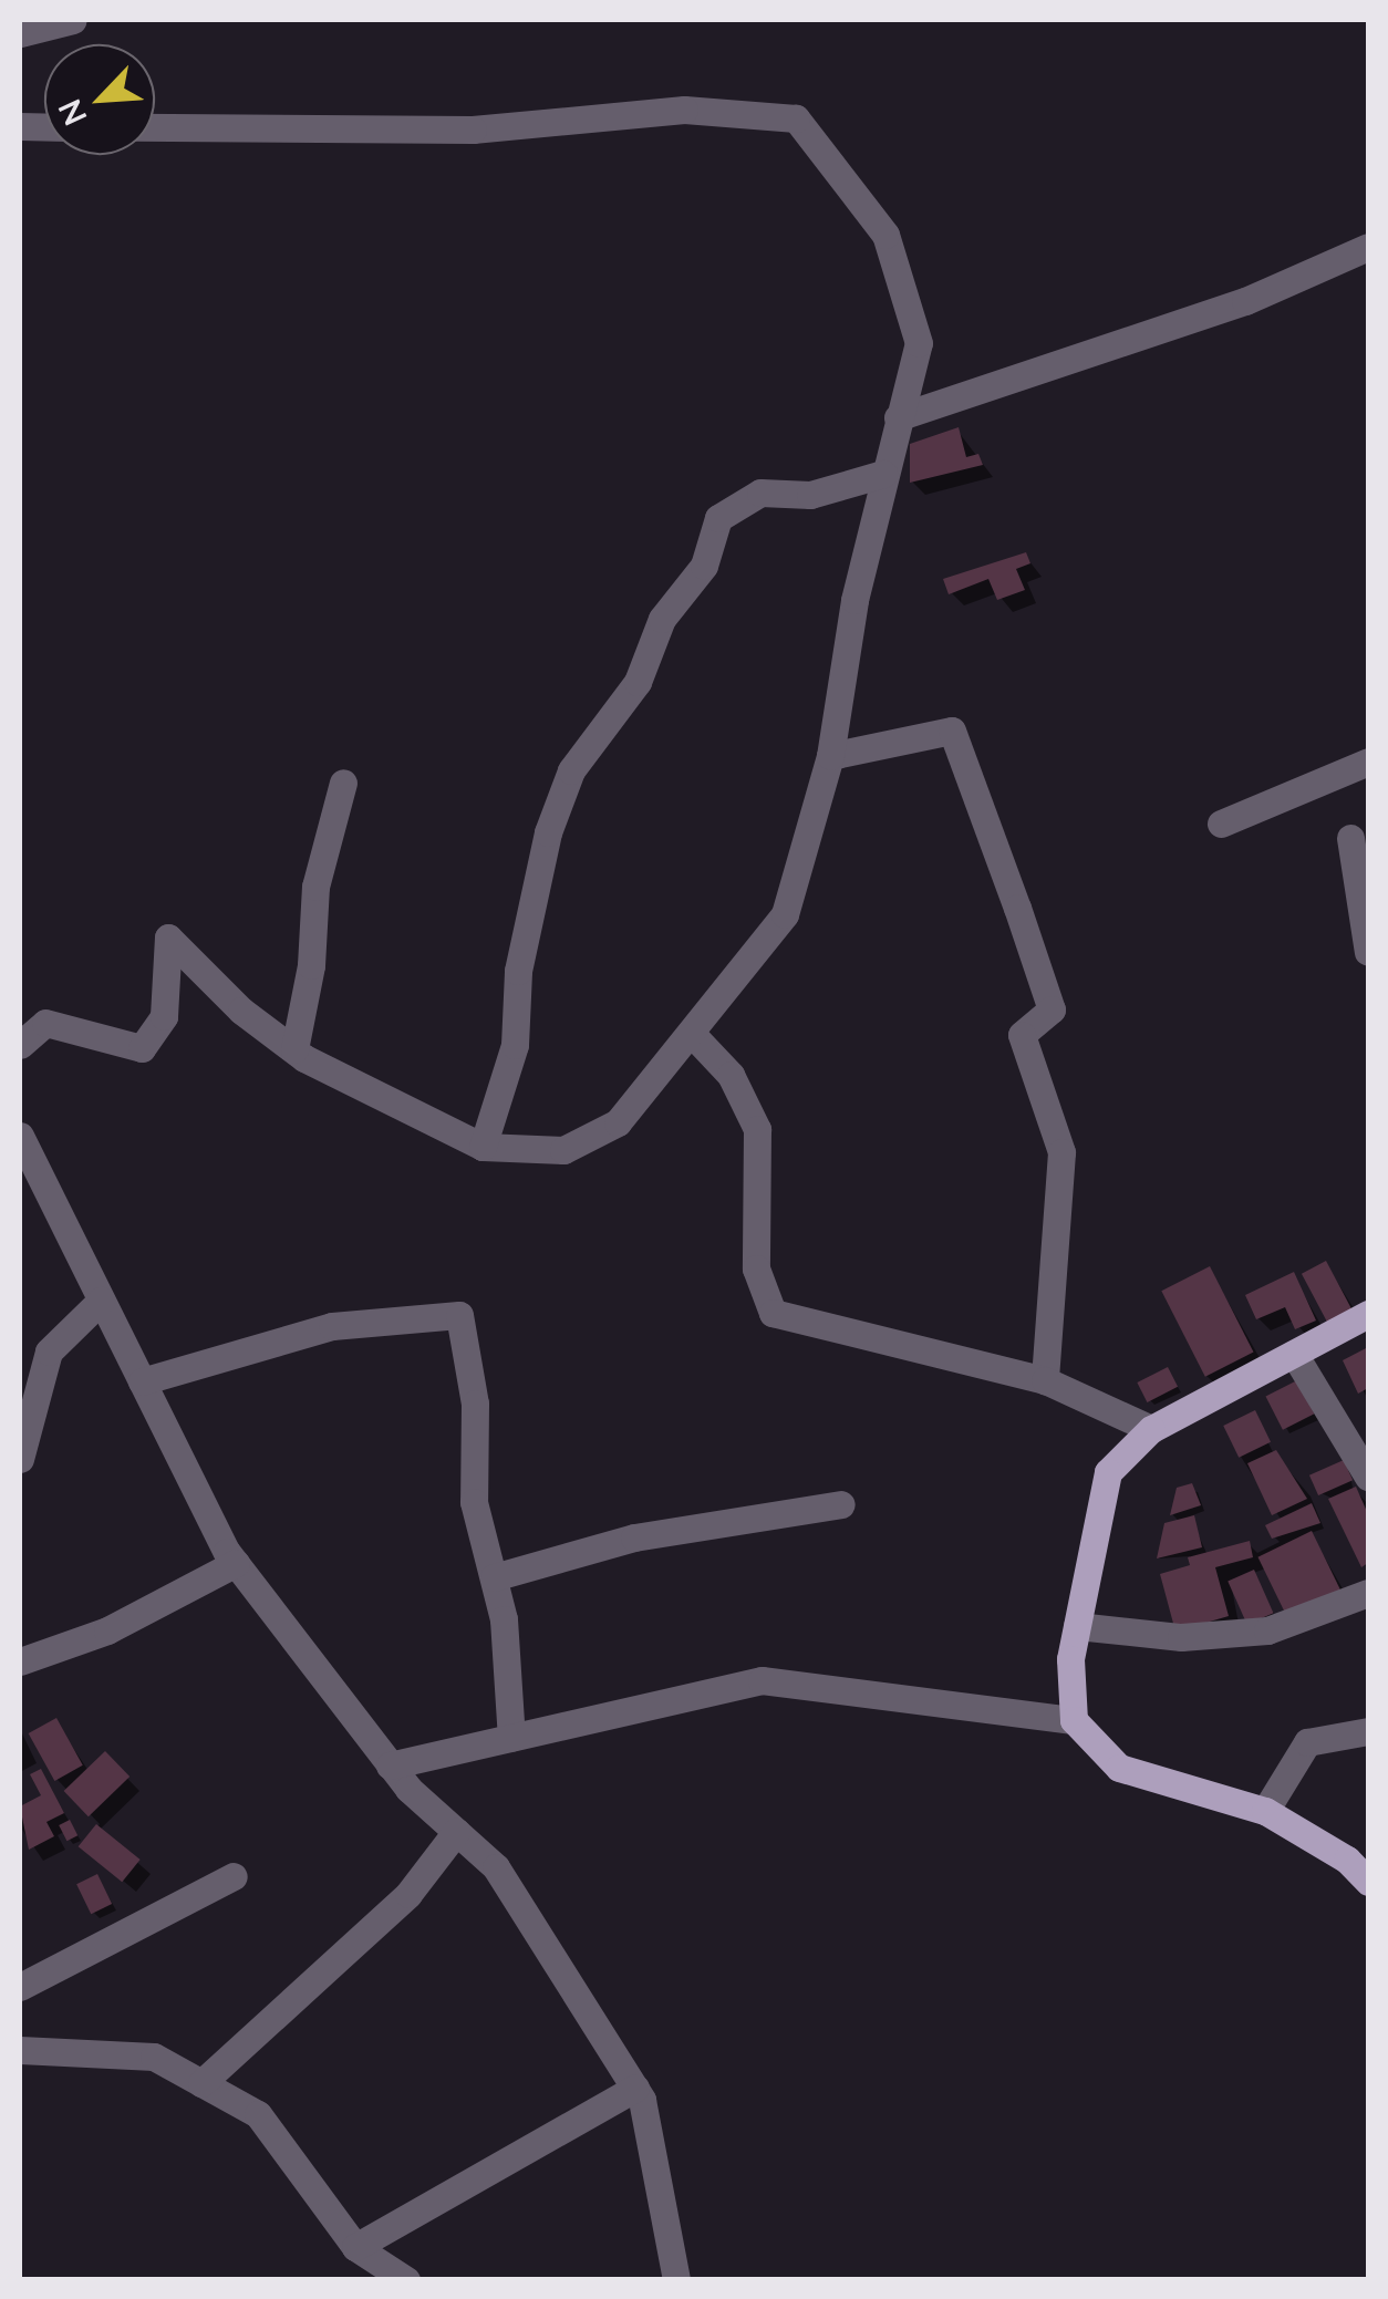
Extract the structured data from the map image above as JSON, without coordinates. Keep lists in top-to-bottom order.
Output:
{
  "north": "bottom left"
}
